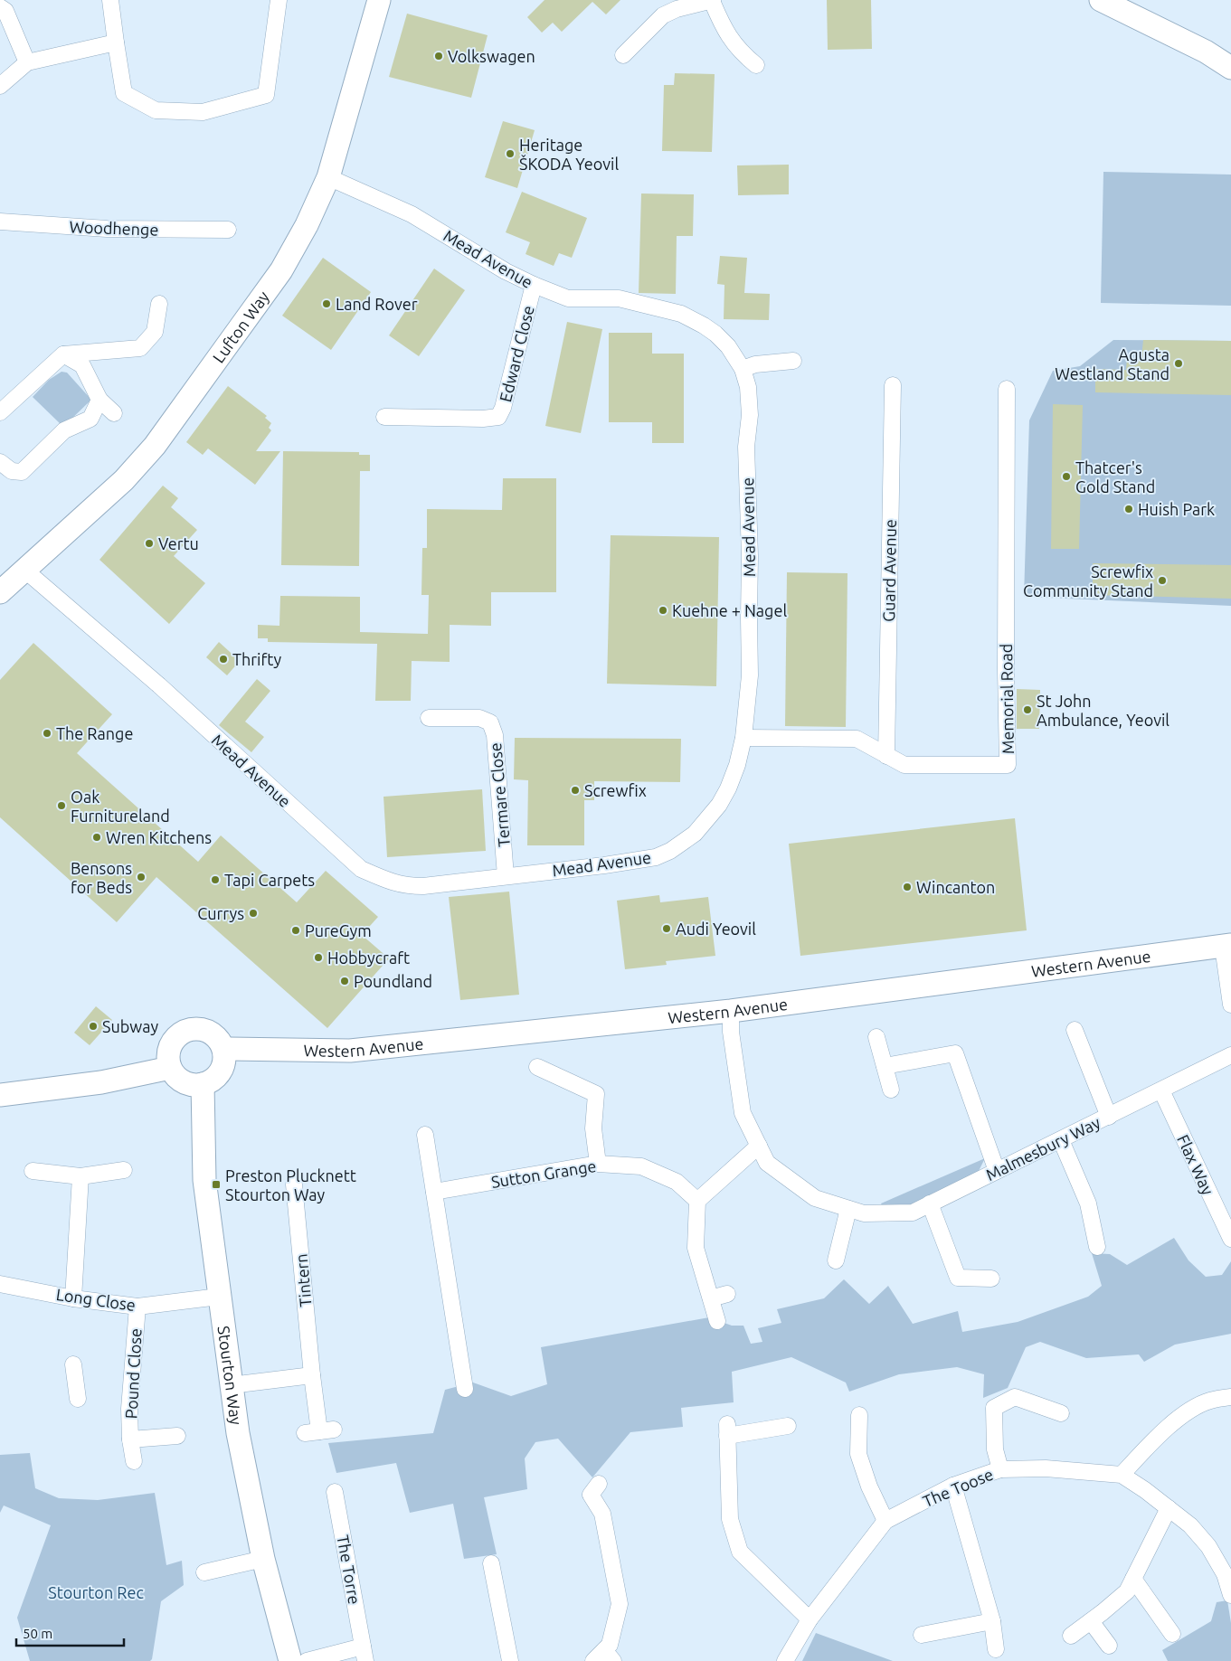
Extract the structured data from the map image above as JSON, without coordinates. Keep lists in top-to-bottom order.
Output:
{
  "streets": {
    "street": [
      "Woodhenge",
      "Mead Avenue",
      "Lufton Way",
      "Edward Close",
      "Guard Avenue",
      "Memorial Road",
      "Termare Close",
      "Western Avenue",
      "Malmesbury Way",
      "Flax Way",
      "Sutton Grange",
      "Tintern",
      "Long Close",
      "Pound Close",
      "Stourton Way",
      "The Toose",
      "The Torre"
    ]
  },
  "crossings": [
    ["Mead Avenue", "Lufton Way"],
    ["Mead Avenue", "Edward Close"],
    ["Mead Avenue", "Memorial Road"],
    ["Mead Avenue", "Termare Close"],
    ["Guard Avenue", "Memorial Road"],
    ["Western Avenue", "Malmesbury Way"],
    ["Western Avenue", "Stourton Way"],
    ["Malmesbury Way", "Flax Way"],
    ["Long Close", "Pound Close"],
    ["Long Close", "Stourton Way"]
  ],
  "parks": ["Stourton Rec"],
  "places": {
    "other": [
      "Volkswagen",
      "Heritage ŠKODA Yeovil",
      "Land Rover",
      "Agusta Westland Stand",
      "Thatcer's Gold Stand",
      "Huish Park",
      "Vertu",
      "Screwfix Community Stand",
      "Kuehne + Nagel",
      "Thrifty",
      "St John Ambulance, Yeovil",
      "The Range",
      "Screwfix",
      "Oak Furnitureland",
      "Wren Kitchens",
      "Bensons for Beds",
      "Tapi Carpets",
      "Wincanton",
      "Currys",
      "Audi Yeovil",
      "PureGym",
      "Hobbycraft",
      "Poundland",
      "Subway"
    ],
    "transit": ["Preston Plucknett Stourton Way"]
  },
  "scale_bar": "50 m"
}
